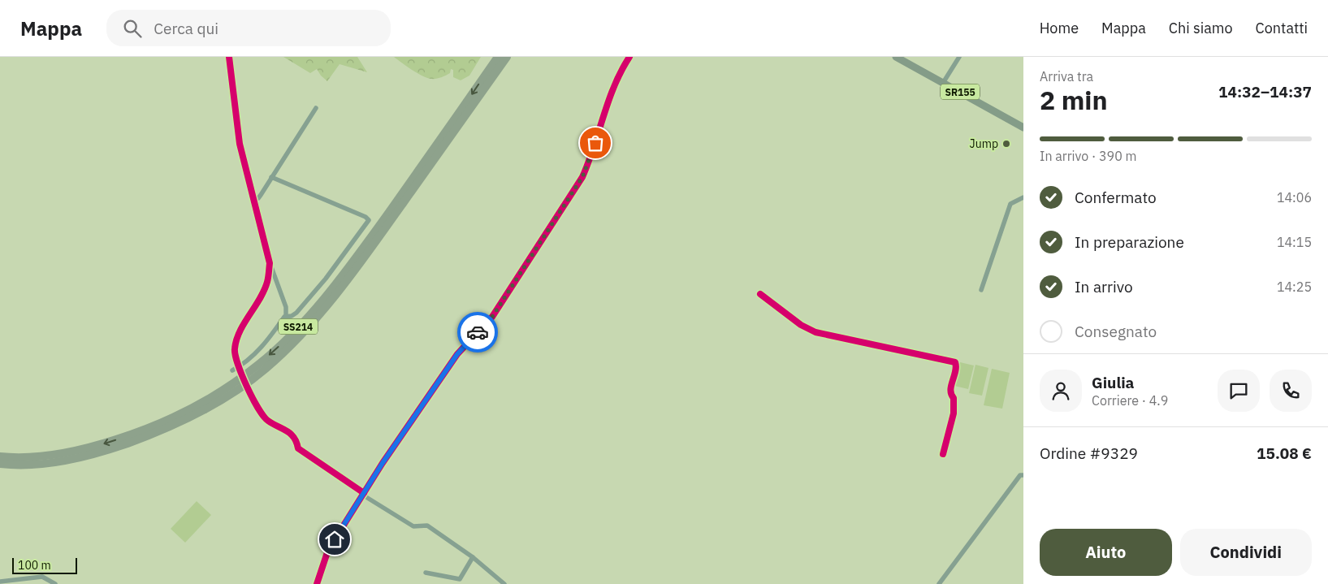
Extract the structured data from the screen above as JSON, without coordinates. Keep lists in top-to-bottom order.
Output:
{
  "streets": {
    "highway": ["SS214"],
    "main road": ["SR155"]
  },
  "places": ["Jump"],
  "scale_bar": "100 m",
  "page": {
    "header": "Mappa",
    "search": "Cerca qui",
    "nav": [
      "Home",
      "Mappa",
      "Chi siamo",
      "Contatti"
    ],
    "heading": ["2 min", "Arriva tra", "14:32–14:37"],
    "panel": [
      "Giulia",
      "Corriere · 4.9",
      "Ordine #9329",
      "15.08 €"
    ],
    "bar": "In arrivo · 390 m",
    "list": [
      ["Confermato", "14:06"],
      ["In preparazione", "14:15"],
      ["In arrivo", "14:25"],
      "Consegnato"
    ],
    "buttons": ["Aiuto", "Condividi"],
    "scale": "100 m"
  }
}
